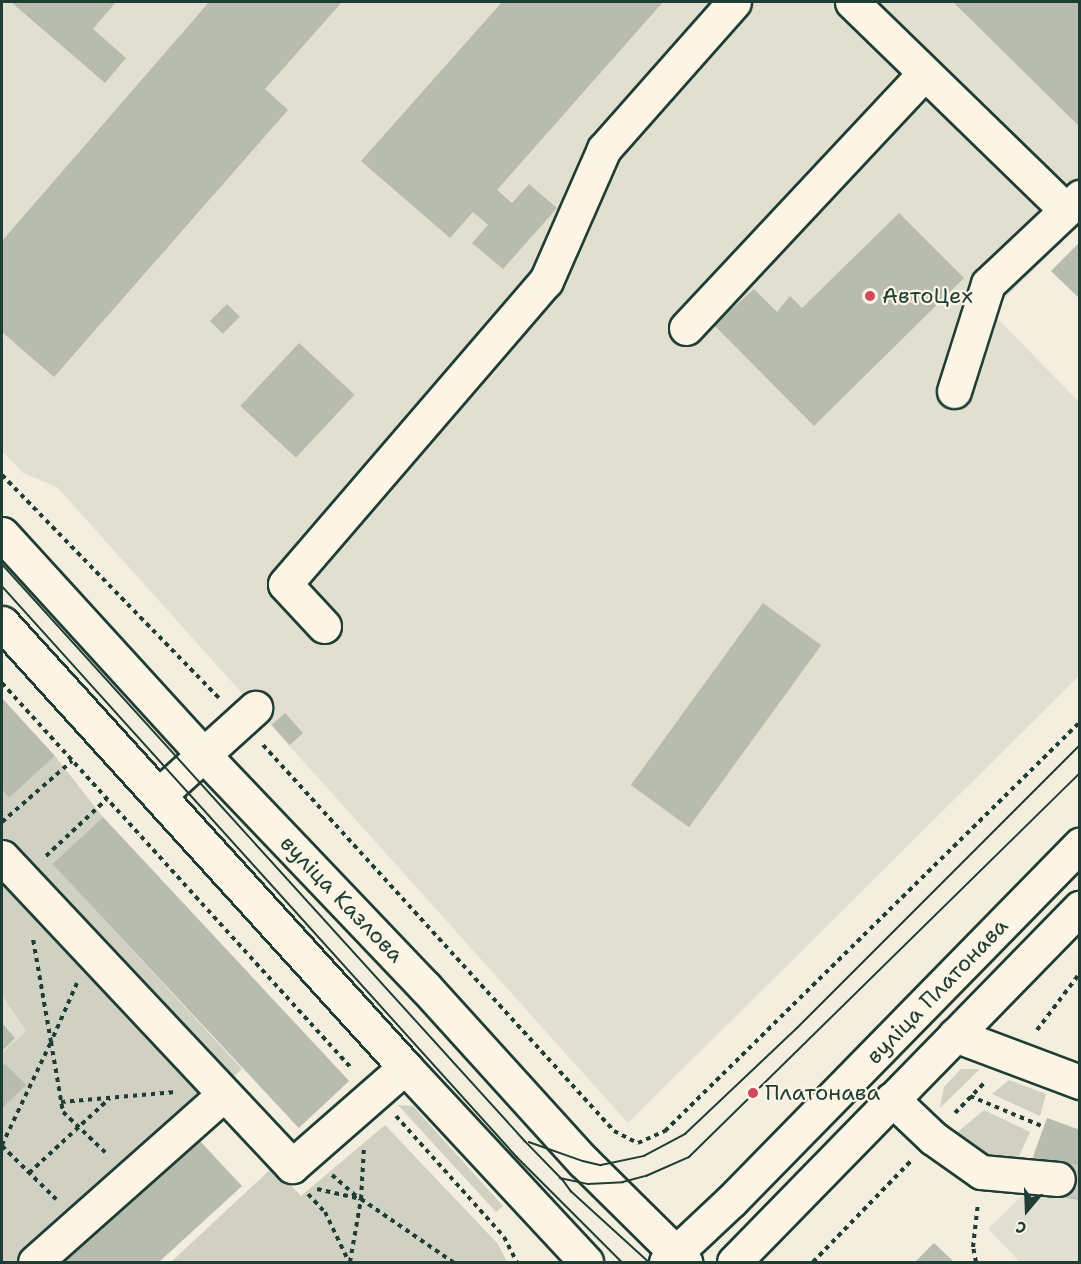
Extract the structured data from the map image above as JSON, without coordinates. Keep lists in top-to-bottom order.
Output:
{
  "streets": {
    "main road": ["вуліца Казлова", "вуліца Платонава"]
  },
  "crossings": [
    ["вуліца Казлова", "вуліца Платонава"]
  ],
  "places": ["АвтоЦех", "Платонава"],
  "north": "bottom"
}
